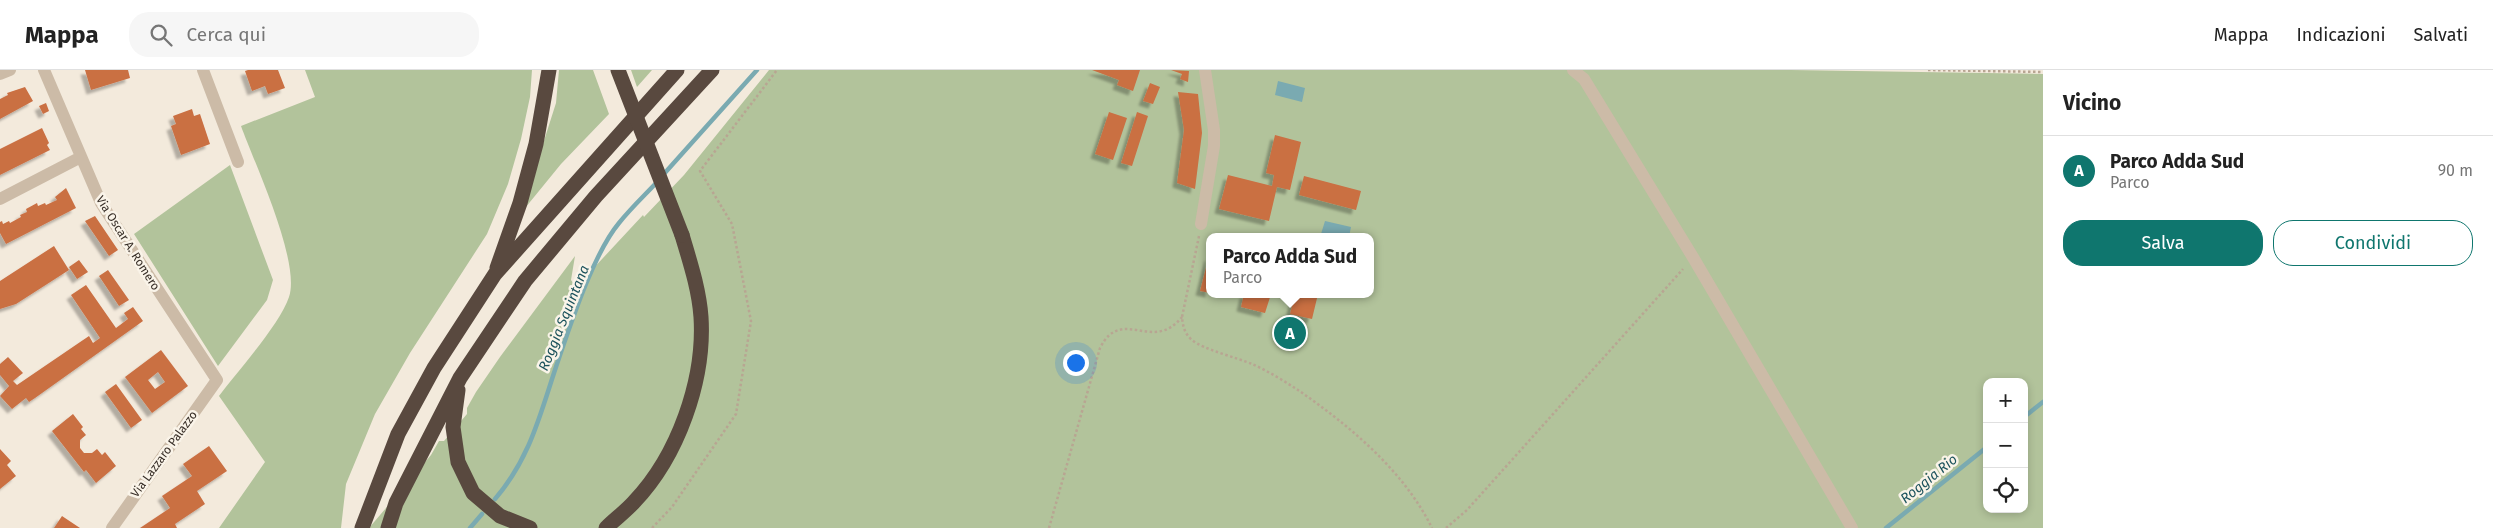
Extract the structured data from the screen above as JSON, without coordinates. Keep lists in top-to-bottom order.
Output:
{
  "streets": {
    "street": ["Via Oscar A. Romero", "Via Lazzaro Palazzo"]
  },
  "crossings": [
    ["Via Oscar A. Romero", "Via Lazzaro Palazzo"]
  ],
  "water": ["Roggia Squintana", "Roggia Rio"],
  "page": {
    "header": "Mappa",
    "search": "Cerca qui",
    "nav": ["Mappa", "Indicazioni", "Salvati"],
    "heading": "Vicino",
    "list": [
      {
        "mark": "A",
        "name": "Parco Adda Sud",
        "note": "Parco",
        "value": "90 m"
      }
    ],
    "buttons": ["Salva", "Condividi"],
    "popup": ["Parco Adda Sud", "Parco"],
    "pins": "A",
    "map_buttons": ["+", "−"]
  }
}
